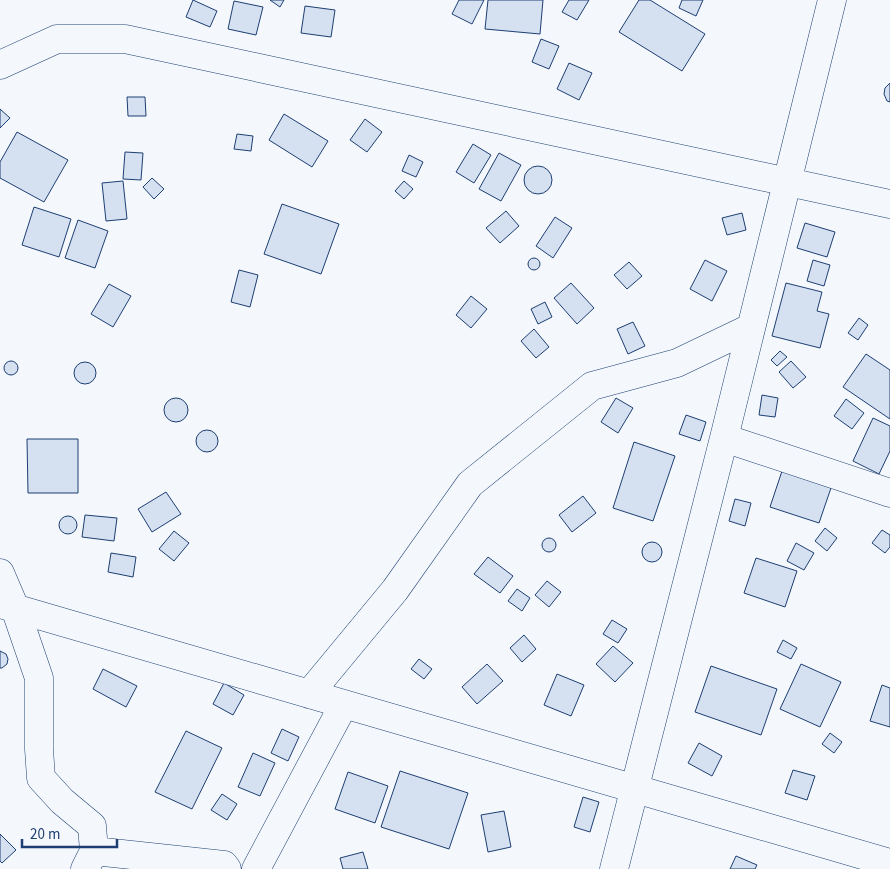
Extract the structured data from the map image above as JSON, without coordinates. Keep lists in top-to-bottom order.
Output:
{
  "scale_bar": "20 m"
}
